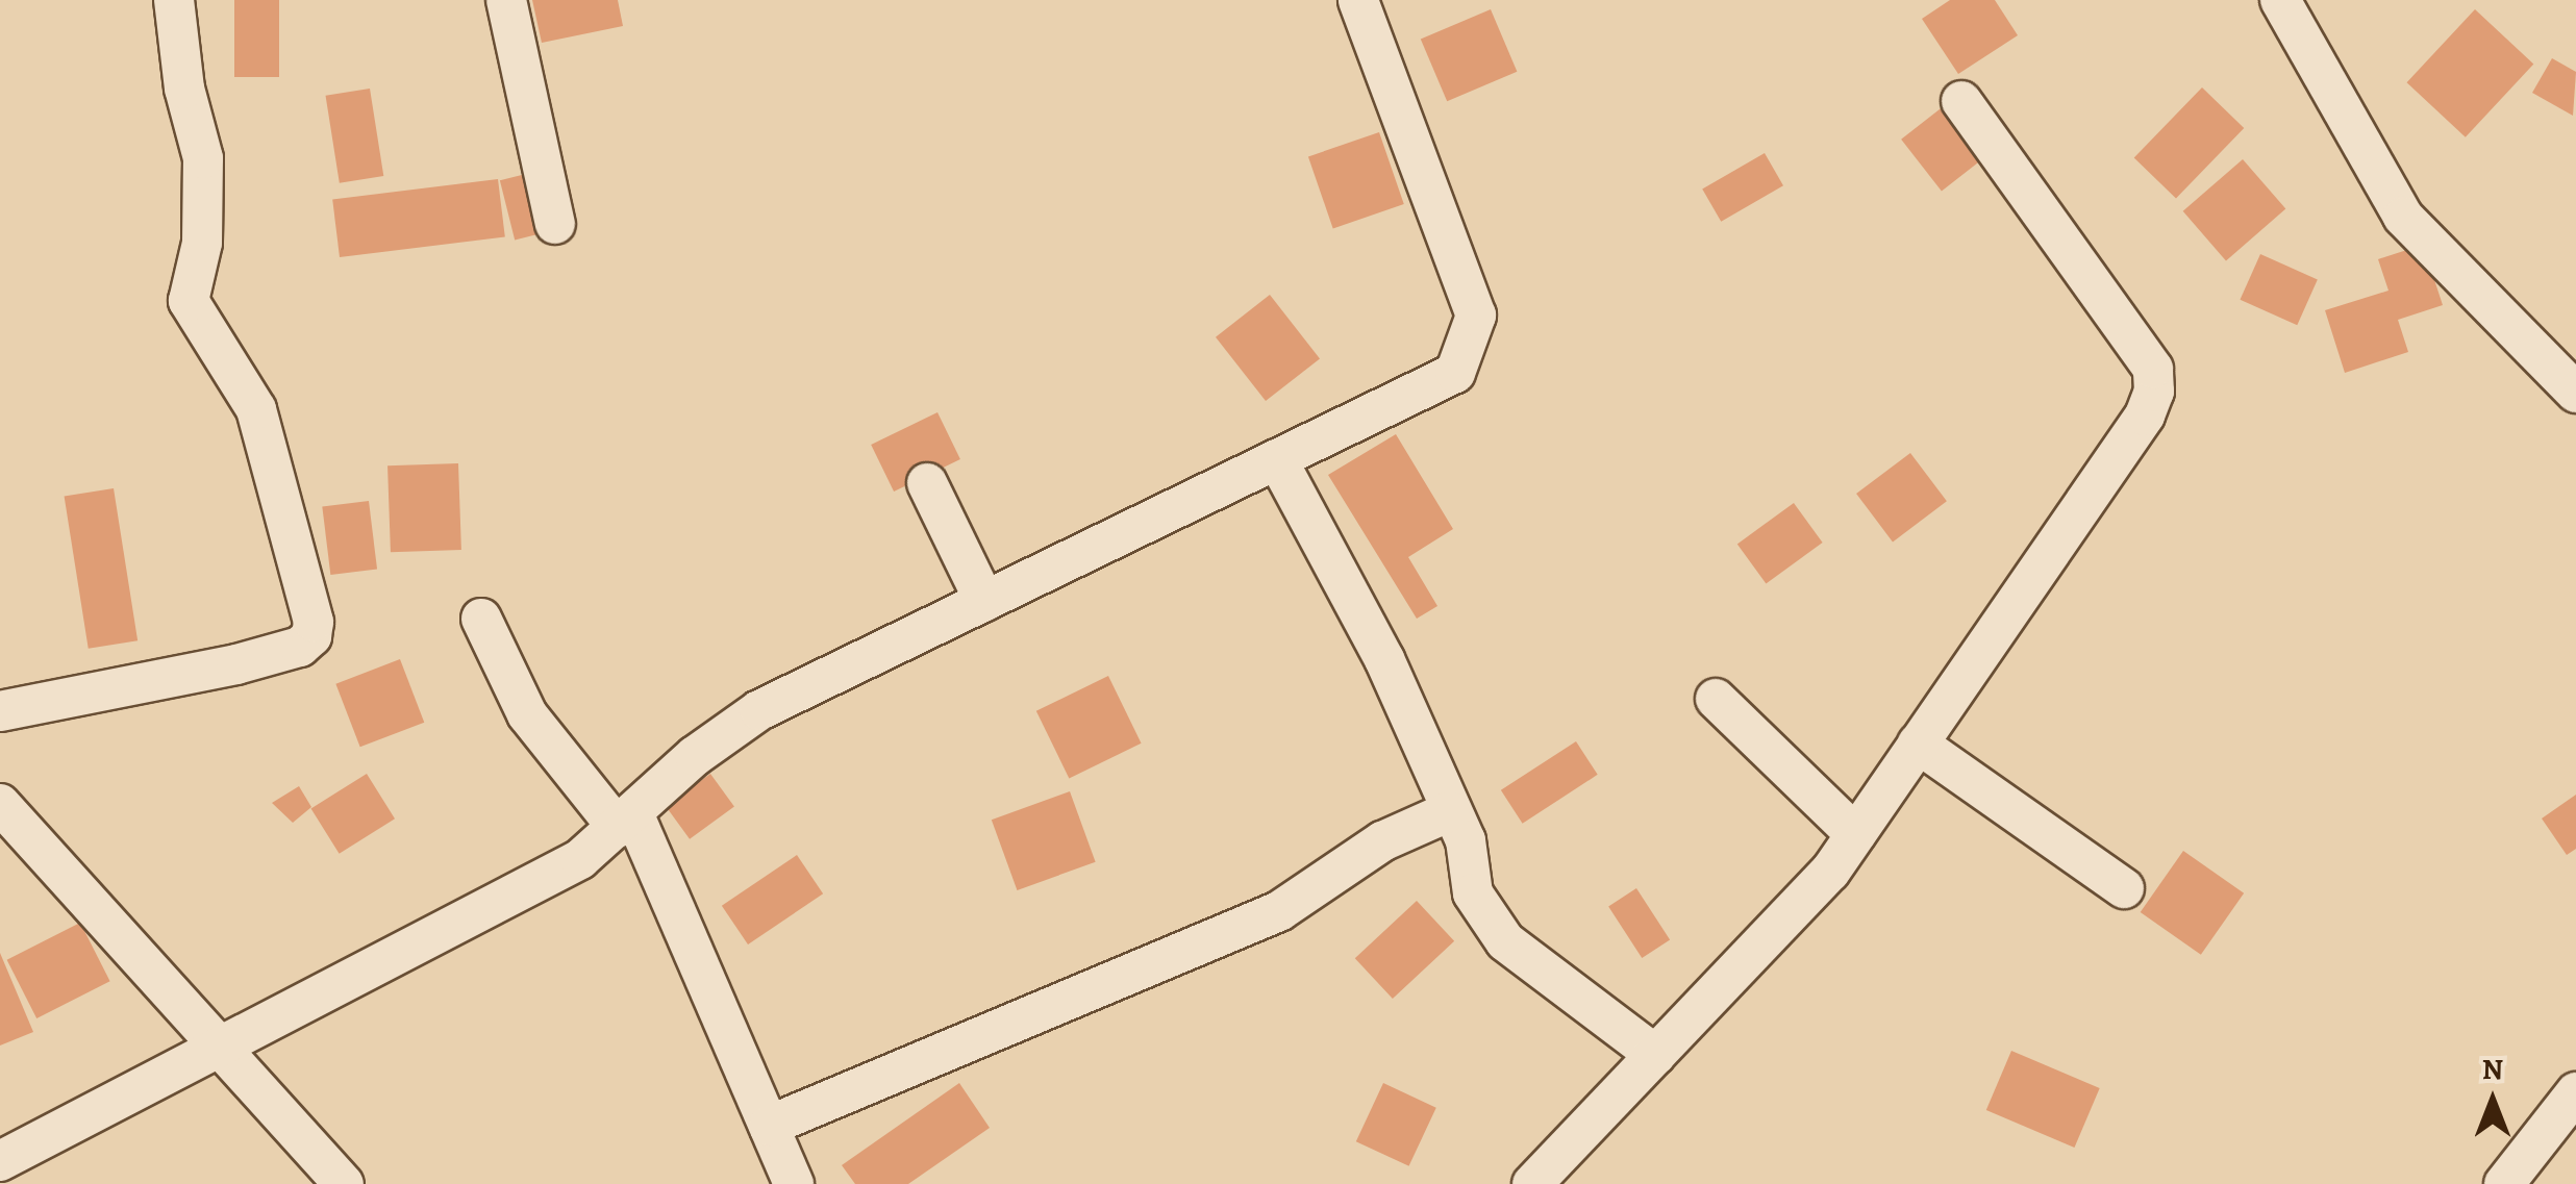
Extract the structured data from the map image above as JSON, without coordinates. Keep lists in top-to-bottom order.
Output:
{
  "north": "top"
}
